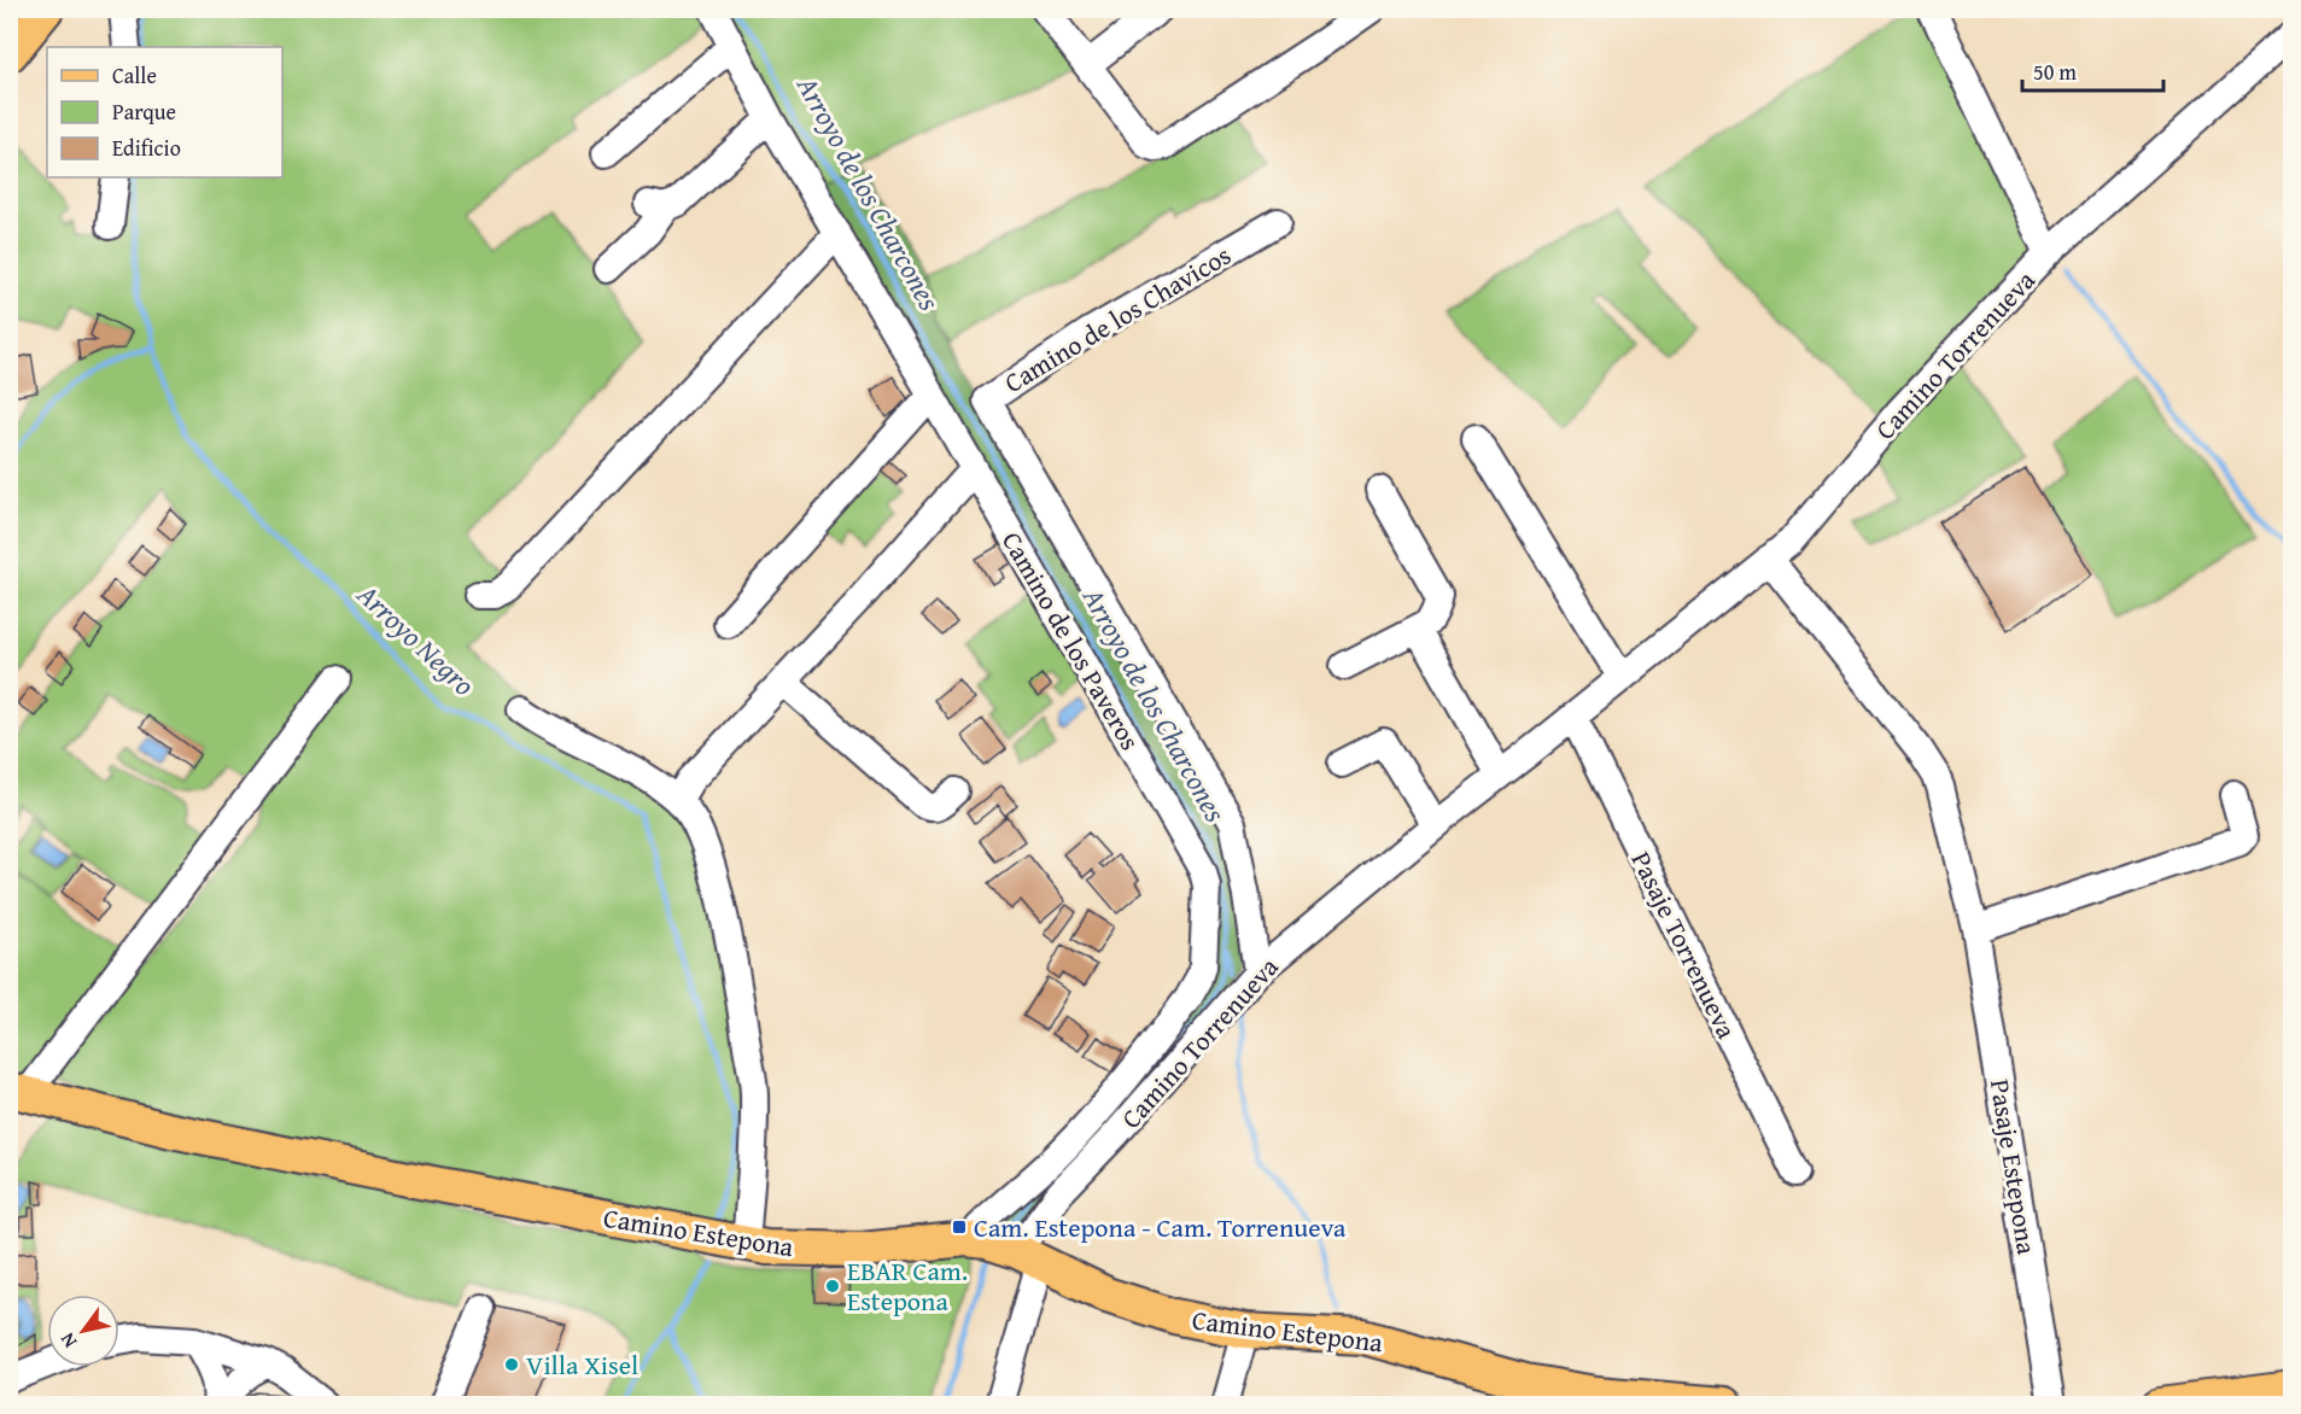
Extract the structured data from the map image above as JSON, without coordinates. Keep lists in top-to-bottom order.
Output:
{
  "streets": {
    "main road": ["Camino Estepona"],
    "street": [
      "Camino de los Chavicos",
      "Camino Torrenueva",
      "Camino de los Paveros",
      "Pasaje Torrenueva",
      "Pasaje Estepona"
    ]
  },
  "crossings": [
    ["Camino de los Chavicos", "Camino Torrenueva"],
    ["Camino Torrenueva", "Camino de los Paveros"],
    ["Camino Torrenueva", "Pasaje Torrenueva"],
    ["Camino Torrenueva", "Pasaje Estepona"],
    ["Camino Torrenueva", "Camino Estepona"]
  ],
  "water": ["Arroyo de los Charcones", "Arroyo Negro"],
  "places": {
    "transit": ["Cam. Estepona - Cam. Torrenueva"],
    "other": ["EBAR Cam. Estepona", "Villa Xisel"]
  },
  "legend": ["Calle", "Parque", "Edificio"],
  "scale_bar": "50 m",
  "north": "bottom left"
}
